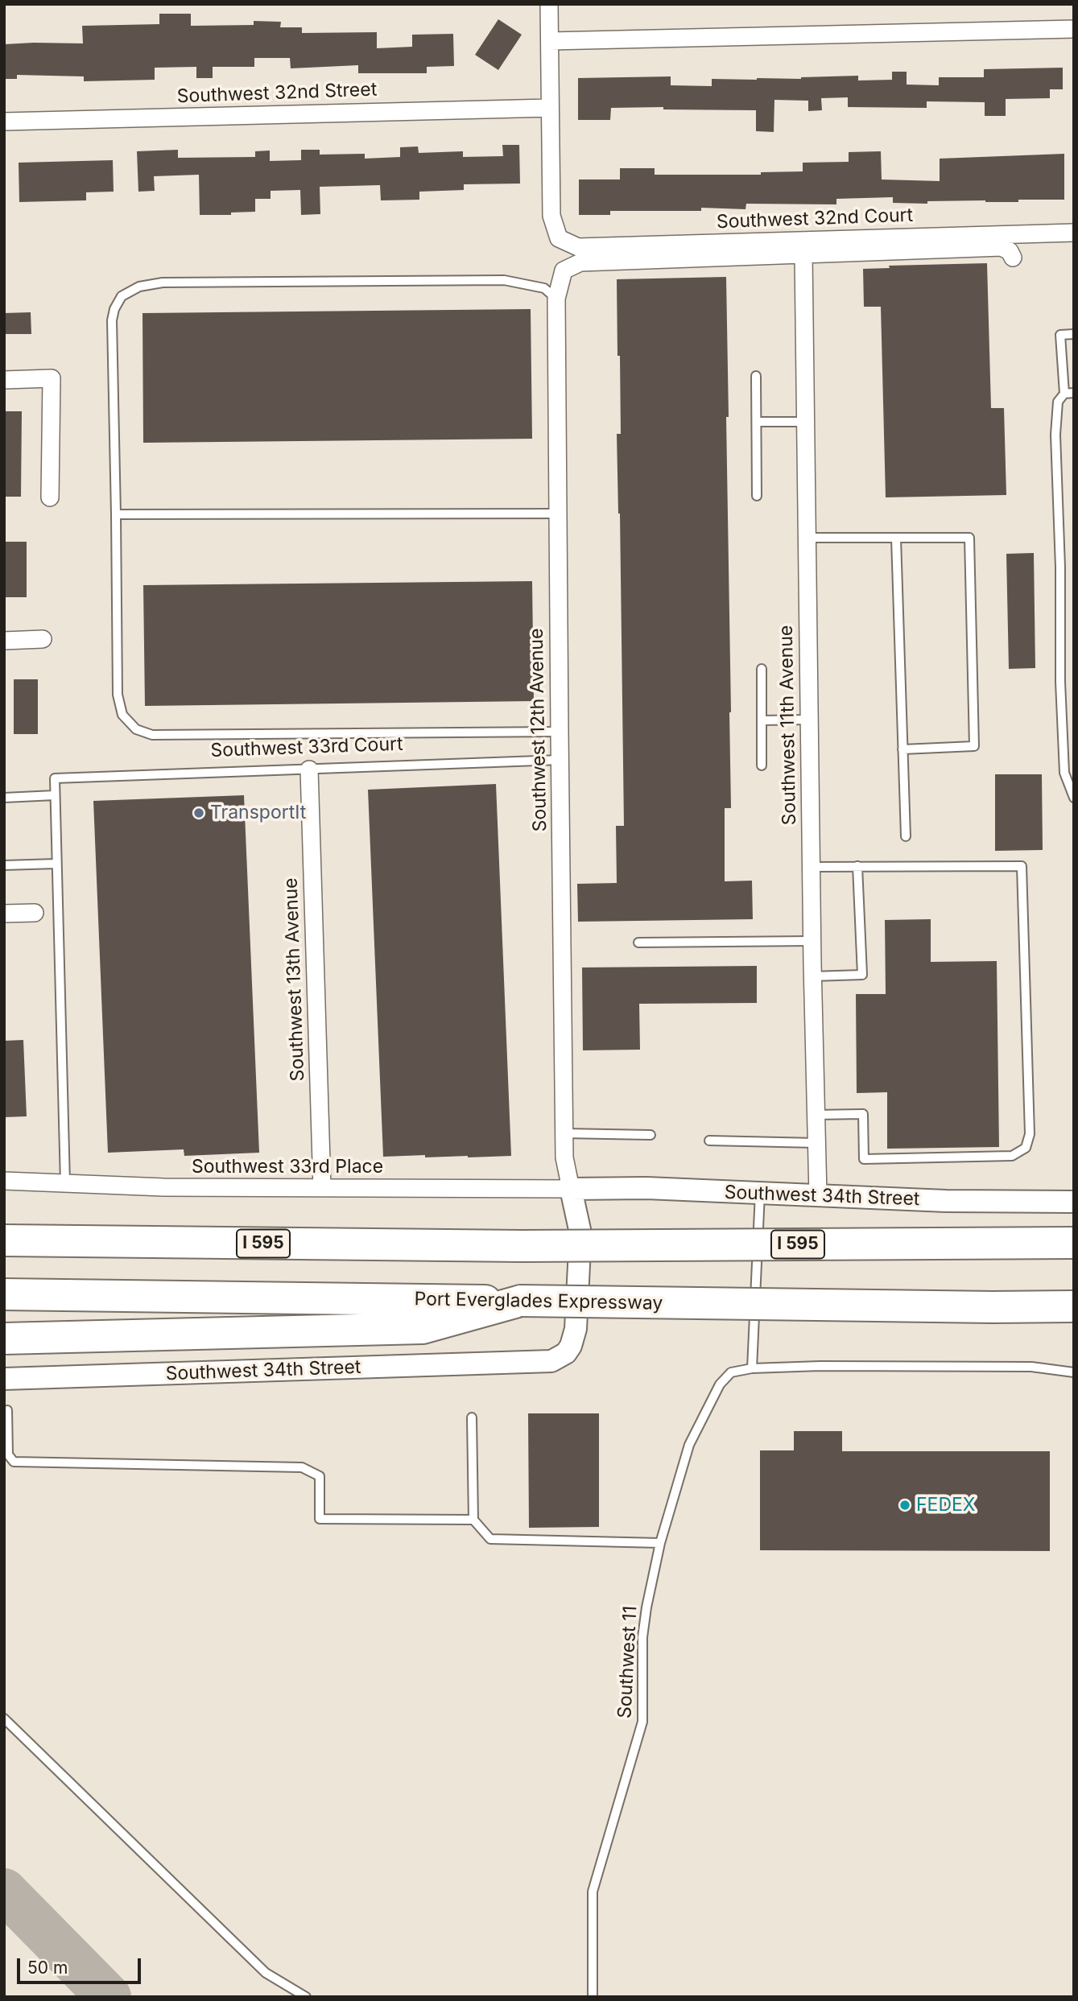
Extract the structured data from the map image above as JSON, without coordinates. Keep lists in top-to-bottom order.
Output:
{
  "streets": {
    "highway": ["I 595", "Port Everglades Expressway"],
    "street": [
      "Southwest 32nd Street",
      "Southwest 32nd Court",
      "Southwest 11th Avenue",
      "Southwest 12th Avenue",
      "Southwest 13th Avenue",
      "Southwest 33rd Place",
      "Southwest 34th Street"
    ],
    "lane": ["Southwest 33rd Court", "Southwest 11"]
  },
  "crossings": [
    ["Southwest 32nd Street", "Southwest 32nd Court"],
    ["Southwest 32nd Court", "Southwest 11th Avenue"],
    ["Southwest 32nd Court", "Southwest 12th Avenue"],
    ["Southwest 11th Avenue", "Southwest 34th Street"],
    ["Southwest 12th Avenue", "Southwest 33rd Court"],
    ["Southwest 12th Avenue", "Southwest 33rd Place"],
    ["Southwest 12th Avenue", "Southwest 34th Street"],
    ["Southwest 33rd Court", "Southwest 13th Avenue"],
    ["Southwest 13th Avenue", "Southwest 33rd Place"],
    ["Southwest 33rd Place", "Southwest 34th Street"]
  ],
  "places": ["TransportIt", "FEDEX"],
  "scale_bar": "50 m"
}
